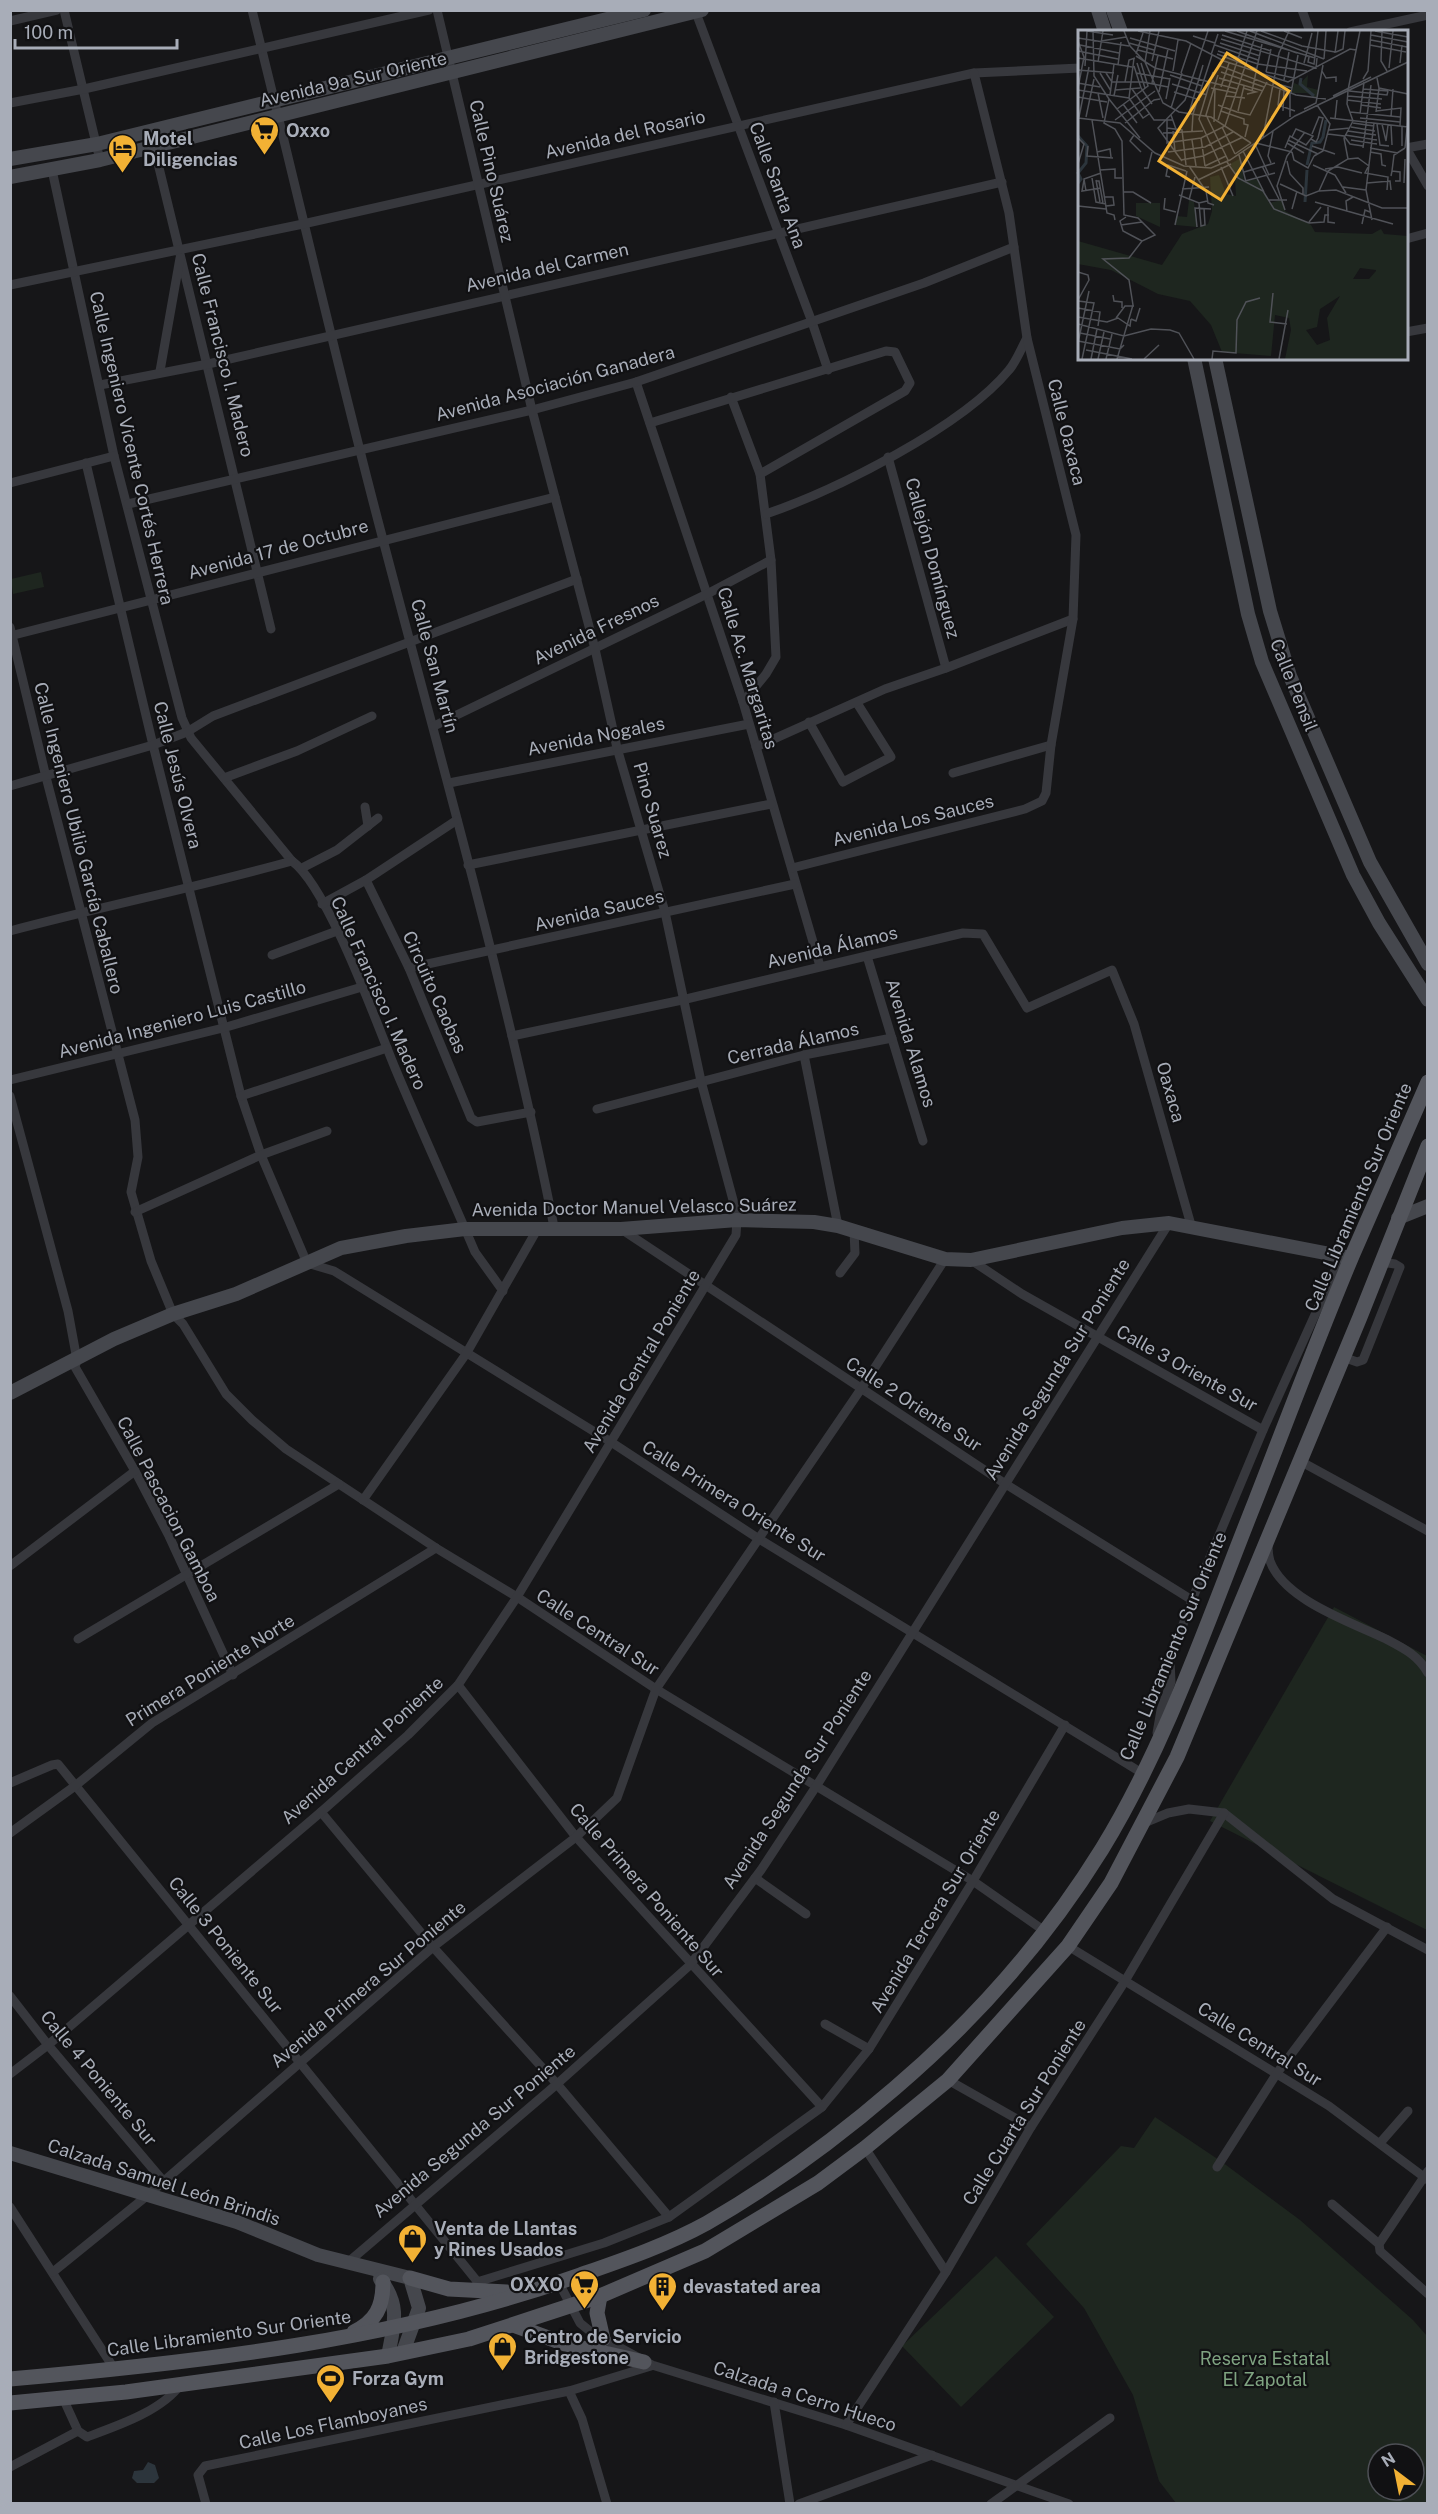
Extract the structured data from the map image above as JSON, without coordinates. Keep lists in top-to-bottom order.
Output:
{
  "streets": {
    "main road": [
      "Avenida 9a Sur Oriente",
      "Calle Pensil",
      "Calle Libramiento Sur Oriente",
      "Avenida Doctor Manuel Velasco Suárez",
      "Calzada Samuel León Brindis"
    ],
    "street": [
      "Avenida del Rosario",
      "Calle Pino Suárez",
      "Calle Santa Ana",
      "Avenida del Carmen",
      "Calle Francisco I. Madero",
      "Avenida Asociación Ganadera",
      "Calle Oaxaca",
      "Calle Ingeniero Vicente Cortés Herrera",
      "Avenida 17 de Octubre",
      "Callejón Domínguez",
      "Avenida Fresnos",
      "Calle San Martín",
      "Calle Ac. Margaritas",
      "Avenida Nogales",
      "Calle Jesús Olvera",
      "Pino Suarez",
      "Avenida Los Sauces",
      "Calle Ingeniero Ubilio García Caballero",
      "Avenida Sauces",
      "Avenida Álamos",
      "Circuito Caobas",
      "Avenida Ingeniero Luis Castillo",
      "Cerrada Álamos",
      "Avenida Alamos",
      "Oaxaca",
      "Avenida Central Poniente",
      "Calle 3 Oriente Sur",
      "Avenida Segunda Sur Poniente",
      "Calle 2 Oriente Sur",
      "Calle Primera Oriente Sur",
      "Calle Pascacion Gamboa",
      "Calle Central Sur",
      "Primera Poniente Norte",
      "Calle Primera Poniente Sur",
      "Avenida Tercera Sur Oriente",
      "Calle 3 Poniente Sur",
      "Avenida Primera Sur Poniente",
      "Calle 4 Poniente Sur",
      "Calle Cuarta Sur Poniente",
      "Calzada a Cerro Hueco",
      "Calle Los Flamboyanes"
    ]
  },
  "crossings": [
    ["Avenida 9a Sur Oriente", "Calle Pino Suárez"],
    ["Avenida 9a Sur Oriente", "Calle Santa Ana"],
    ["Avenida 9a Sur Oriente", "Calle Francisco I. Madero"],
    ["Avenida 9a Sur Oriente", "Calle Ingeniero Vicente Cortés Herrera"],
    ["Avenida 9a Sur Oriente", "Calle San Martín"],
    ["Avenida del Rosario", "Calle Pino Suárez"],
    ["Avenida del Rosario", "Calle Santa Ana"],
    ["Avenida del Rosario", "Calle Francisco I. Madero"],
    ["Avenida del Rosario", "Calle Oaxaca"],
    ["Avenida del Rosario", "Calle Ingeniero Vicente Cortés Herrera"],
    ["Avenida del Rosario", "Calle San Martín"],
    ["Calle Pino Suárez", "Avenida del Carmen"],
    ["Calle Pino Suárez", "Avenida Asociación Ganadera"],
    ["Calle Pino Suárez", "Pino Suarez"],
    ["Calle Santa Ana", "Avenida del Carmen"],
    ["Calle Santa Ana", "Avenida Asociación Ganadera"],
    ["Avenida del Carmen", "Calle Francisco I. Madero"],
    ["Avenida del Carmen", "Calle Oaxaca"],
    ["Avenida del Carmen", "Calle Ingeniero Vicente Cortés Herrera"],
    ["Avenida del Carmen", "Calle San Martín"],
    ["Calle Francisco I. Madero", "Avenida Asociación Ganadera"],
    ["Calle Francisco I. Madero", "Calle Ingeniero Vicente Cortés Herrera"],
    ["Calle Francisco I. Madero", "Avenida 17 de Octubre"],
    ["Calle Francisco I. Madero", "Avenida Ingeniero Luis Castillo"],
    ["Calle Francisco I. Madero", "Avenida Doctor Manuel Velasco Suárez"],
    ["Avenida Asociación Ganadera", "Calle Oaxaca"],
    ["Avenida Asociación Ganadera", "Calle Ingeniero Vicente Cortés Herrera"],
    ["Avenida Asociación Ganadera", "Calle San Martín"],
    ["Avenida Asociación Ganadera", "Calle Ac. Margaritas"],
    ["Avenida Asociación Ganadera", "Pino Suarez"],
    ["Calle Oaxaca", "Avenida Los Sauces"],
    ["Calle Ingeniero Vicente Cortés Herrera", "Avenida 17 de Octubre"],
    ["Avenida 17 de Octubre", "Calle San Martín"],
    ["Avenida 17 de Octubre", "Calle Jesús Olvera"],
    ["Avenida 17 de Octubre", "Pino Suarez"],
    ["Avenida 17 de Octubre", "Calle Ingeniero Ubilio García Caballero"],
    ["Avenida Fresnos", "Calle San Martín"],
    ["Avenida Fresnos", "Calle Ac. Margaritas"],
    ["Avenida Fresnos", "Pino Suarez"],
    ["Calle San Martín", "Avenida Nogales"],
    ["Calle San Martín", "Avenida Sauces"],
    ["Calle San Martín", "Avenida Álamos"],
    ["Calle San Martín", "Circuito Caobas"],
    ["Calle San Martín", "Avenida Doctor Manuel Velasco Suárez"],
    ["Calle Ac. Margaritas", "Avenida Nogales"],
    ["Calle Ac. Margaritas", "Avenida Los Sauces"],
    ["Calle Ac. Margaritas", "Avenida Sauces"],
    ["Calle Ac. Margaritas", "Avenida Álamos"],
    ["Avenida Nogales", "Pino Suarez"],
    ["Calle Jesús Olvera", "Avenida Ingeniero Luis Castillo"],
    ["Calle Jesús Olvera", "Avenida Doctor Manuel Velasco Suárez"],
    ["Calle Jesús Olvera", "Calle Primera Oriente Sur"],
    ["Pino Suarez", "Avenida Sauces"],
    ["Pino Suarez", "Avenida Álamos"],
    ["Pino Suarez", "Cerrada Álamos"],
    ["Pino Suarez", "Avenida Doctor Manuel Velasco Suárez"],
    ["Pino Suarez", "Avenida Central Poniente"],
    ["Calle Ingeniero Ubilio García Caballero", "Avenida Ingeniero Luis Castillo"],
    ["Calle Ingeniero Ubilio García Caballero", "Calle Central Sur"],
    ["Avenida Sauces", "Circuito Caobas"],
    ["Avenida Álamos", "Avenida Alamos"],
    ["Avenida Álamos", "Oaxaca"],
    ["Cerrada Álamos", "Avenida Alamos"],
    ["Oaxaca", "Avenida Doctor Manuel Velasco Suárez"],
    ["Calle Libramiento Sur Oriente", "Avenida Doctor Manuel Velasco Suárez"],
    ["Calle Libramiento Sur Oriente", "Calle Primera Oriente Sur"],
    ["Calle Libramiento Sur Oriente", "Calle Central Sur"],
    ["Calle Libramiento Sur Oriente", "Calzada a Cerro Hueco"],
    ["Avenida Doctor Manuel Velasco Suárez", "Avenida Central Poniente"],
    ["Avenida Doctor Manuel Velasco Suárez", "Calle 3 Oriente Sur"],
    ["Avenida Doctor Manuel Velasco Suárez", "Avenida Segunda Sur Poniente"],
    ["Avenida Doctor Manuel Velasco Suárez", "Calle 2 Oriente Sur"],
    ["Avenida Doctor Manuel Velasco Suárez", "Calle Primera Oriente Sur"],
    ["Avenida Doctor Manuel Velasco Suárez", "Calle Pascacion Gamboa"],
    ["Avenida Doctor Manuel Velasco Suárez", "Calle Central Sur"],
    ["Avenida Doctor Manuel Velasco Suárez", "Avenida Primera Sur Poniente"],
    ["Avenida Central Poniente", "Calle 2 Oriente Sur"],
    ["Avenida Central Poniente", "Calle Primera Oriente Sur"],
    ["Avenida Central Poniente", "Calle Central Sur"],
    ["Avenida Central Poniente", "Calle Primera Poniente Sur"],
    ["Avenida Central Poniente", "Calle 3 Poniente Sur"],
    ["Avenida Central Poniente", "Calle 4 Poniente Sur"],
    ["Calle 3 Oriente Sur", "Avenida Segunda Sur Poniente"],
    ["Avenida Segunda Sur Poniente", "Calle 2 Oriente Sur"],
    ["Avenida Segunda Sur Poniente", "Calle Primera Oriente Sur"],
    ["Avenida Segunda Sur Poniente", "Calle Central Sur"],
    ["Avenida Segunda Sur Poniente", "Calle Primera Poniente Sur"],
    ["Avenida Segunda Sur Poniente", "Calle 3 Poniente Sur"],
    ["Avenida Segunda Sur Poniente", "Calzada Samuel León Brindis"],
    ["Calle 2 Oriente Sur", "Avenida Primera Sur Poniente"],
    ["Calle Primera Oriente Sur", "Avenida Tercera Sur Oriente"],
    ["Calle Primera Oriente Sur", "Avenida Primera Sur Poniente"],
    ["Calle Pascacion Gamboa", "Primera Poniente Norte"],
    ["Calle Central Sur", "Primera Poniente Norte"],
    ["Calle Central Sur", "Avenida Tercera Sur Oriente"],
    ["Calle Central Sur", "Avenida Primera Sur Poniente"],
    ["Calle Central Sur", "Calle Cuarta Sur Poniente"],
    ["Primera Poniente Norte", "Calle 3 Poniente Sur"],
    ["Calle Primera Poniente Sur", "Avenida Tercera Sur Oriente"],
    ["Calle Primera Poniente Sur", "Avenida Primera Sur Poniente"],
    ["Avenida Tercera Sur Oriente", "Calle 3 Poniente Sur"],
    ["Calle 3 Poniente Sur", "Avenida Primera Sur Poniente"],
    ["Avenida Primera Sur Poniente", "Calle 4 Poniente Sur"],
    ["Avenida Primera Sur Poniente", "Calzada Samuel León Brindis"],
    ["Calle Cuarta Sur Poniente", "Calzada a Cerro Hueco"],
    ["Calzada a Cerro Hueco", "Calle Los Flamboyanes"]
  ],
  "parks": ["Reserva Estatal El Zapotal"],
  "places": {
    "supermarket": ["Oxxo", "OXXO"],
    "hotel": ["Motel Diligencias"],
    "shop": ["Venta de Llantas y Rines Usados", "Centro de Servicio Bridgestone"],
    "building": ["devastated area"],
    "sports": ["Forza Gym"]
  },
  "scale_bar": "100 m",
  "north": "top left"
}
